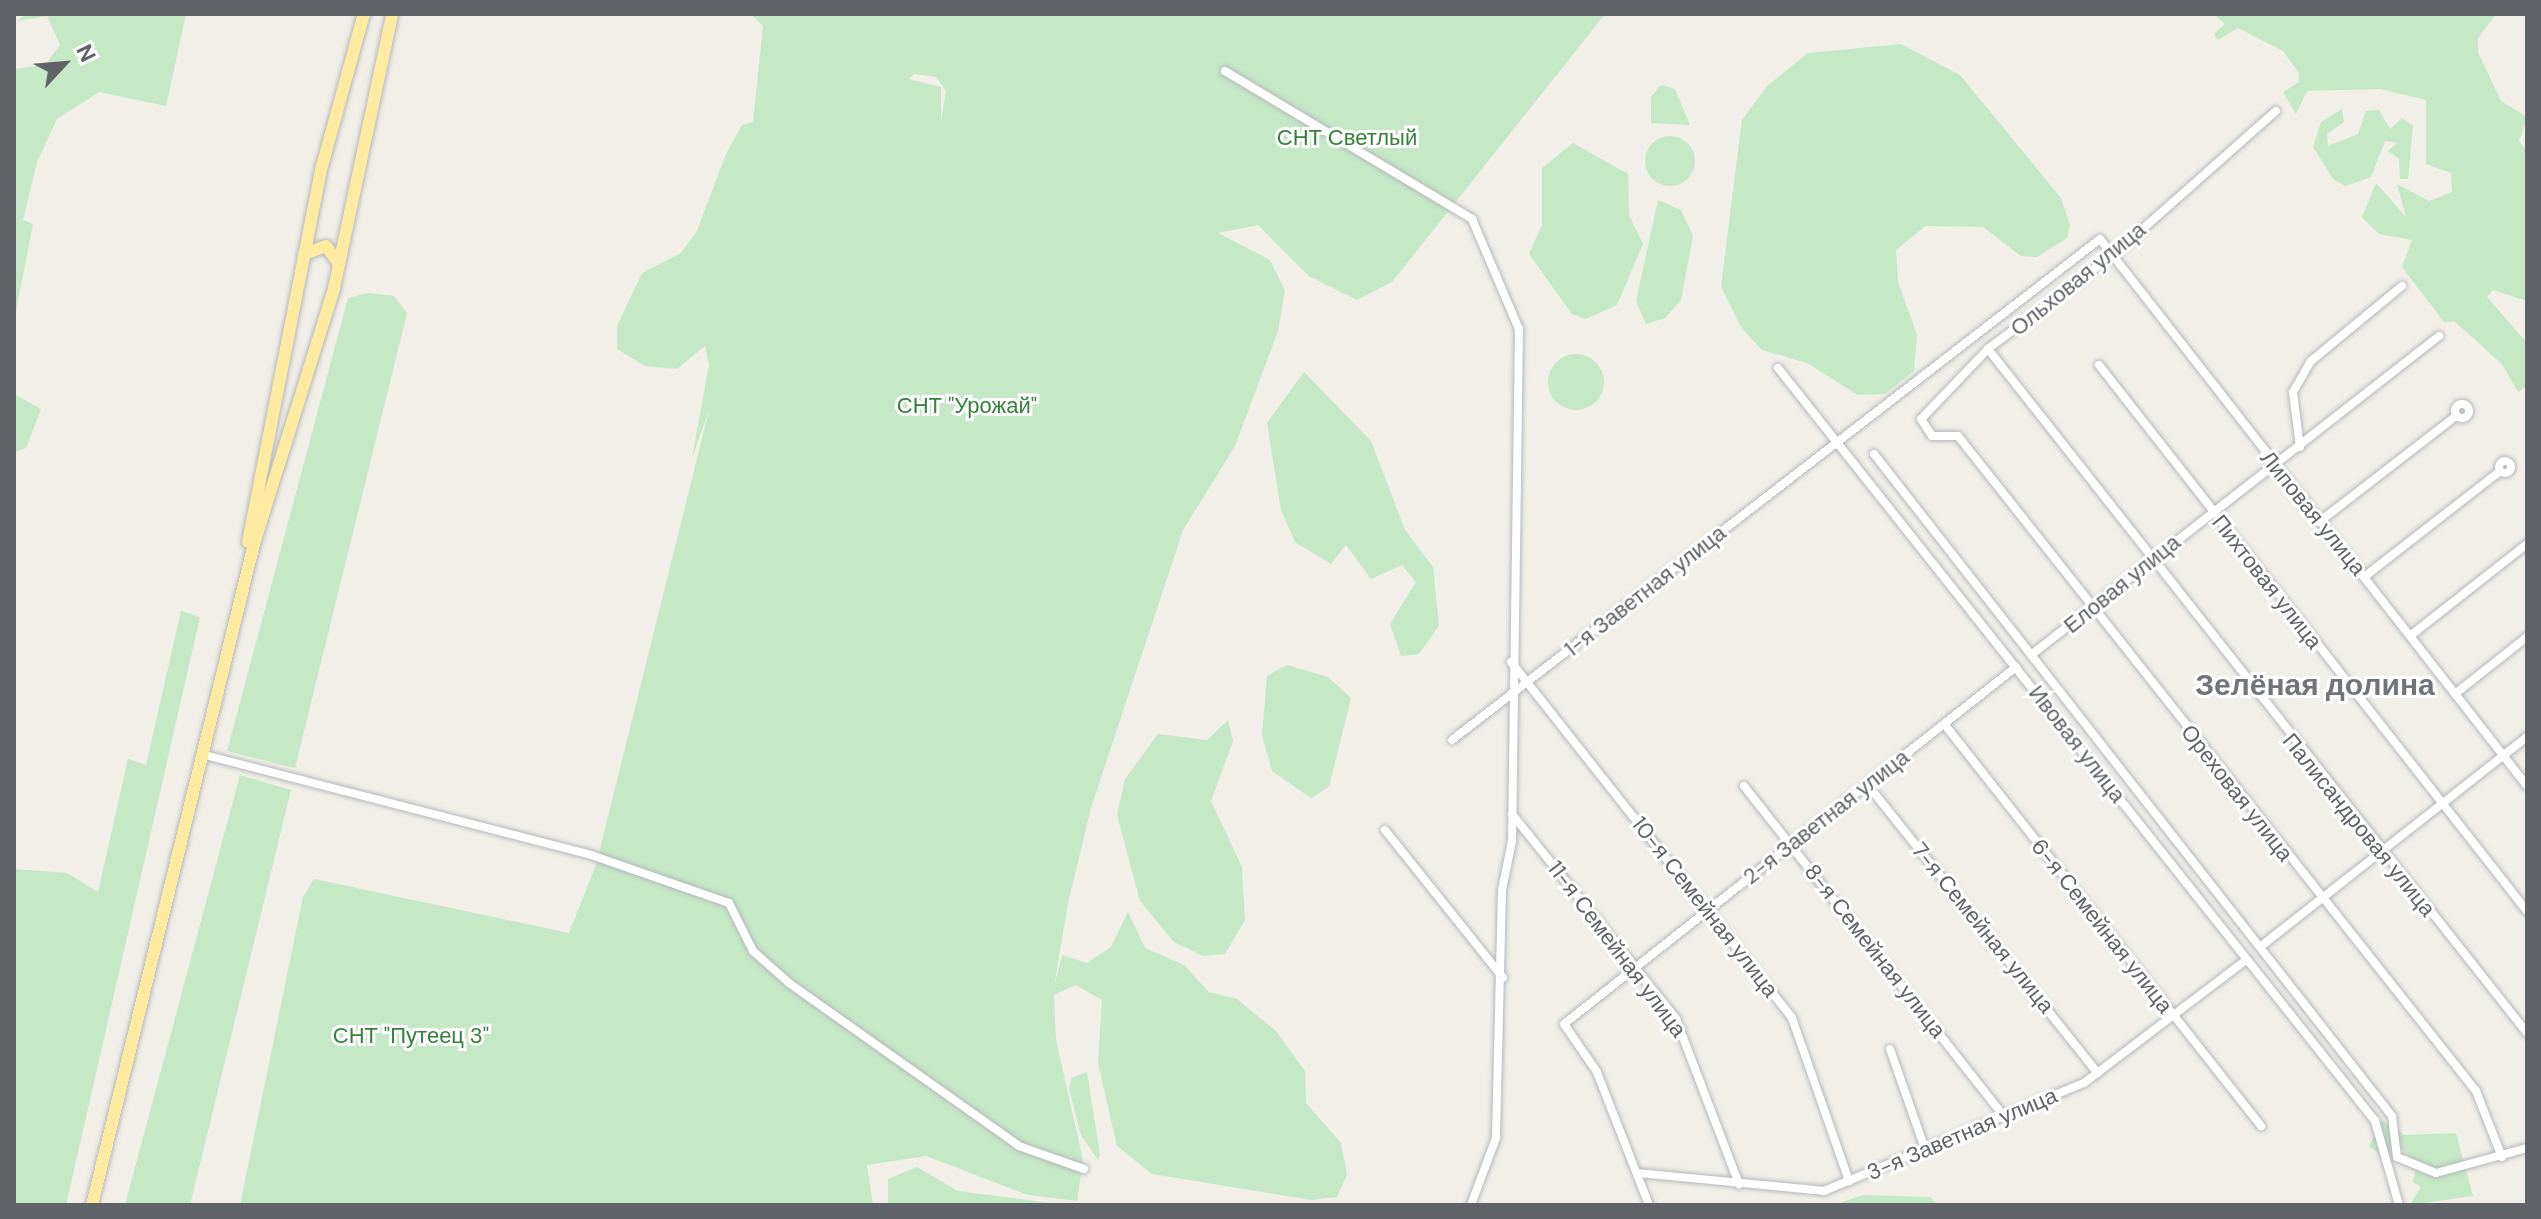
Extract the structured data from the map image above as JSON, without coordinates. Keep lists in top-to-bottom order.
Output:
{
  "streets": {
    "street": [
      "Ольховая улица",
      "Липовая улица",
      "Пихтовая улица",
      "Еловая улица",
      "1-я Заветная улица",
      "Ивовая улица",
      "Ореховая улица",
      "2-я Заветная улица",
      "Палисандровая улица",
      "10-я Семейная улица",
      "6-я Семейная улица",
      "7-я Семейная улица",
      "11-я Семейная улица",
      "8-я Семейная улица",
      "3-я Заветная улица"
    ]
  },
  "crossings": [
    ["Ольховая улица", "Липовая улица"],
    ["Ольховая улица", "Ореховая улица"],
    ["Ольховая улица", "Палисандровая улица"],
    ["Липовая улица", "Еловая улица"],
    ["Липовая улица", "1-я Заветная улица"],
    ["Пихтовая улица", "Еловая улица"],
    ["Еловая улица", "Ивовая улица"],
    ["Еловая улица", "Ореховая улица"],
    ["Еловая улица", "Палисандровая улица"],
    ["1-я Заветная улица", "Ивовая улица"],
    ["1-я Заветная улица", "10-я Семейная улица"],
    ["Ивовая улица", "Ореховая улица"],
    ["Ивовая улица", "2-я Заветная улица"],
    ["Ивовая улица", "3-я Заветная улица"],
    ["2-я Заветная улица", "10-я Семейная улица"],
    ["2-я Заветная улица", "6-я Семейная улица"],
    ["2-я Заветная улица", "7-я Семейная улица"],
    ["2-я Заветная улица", "11-я Семейная улица"],
    ["2-я Заветная улица", "8-я Семейная улица"],
    ["2-я Заветная улица", "3-я Заветная улица"],
    ["10-я Семейная улица", "3-я Заветная улица"],
    ["6-я Семейная улица", "3-я Заветная улица"],
    ["7-я Семейная улица", "3-я Заветная улица"],
    ["11-я Семейная улица", "3-я Заветная улица"],
    ["8-я Семейная улица", "3-я Заветная улица"]
  ],
  "districts": ["Зелёная долина"],
  "parks": ["СНТ Светлый", "СНТ \"Урожай\"", "СНТ \"Путеец 3\""],
  "north": "top right"
}
